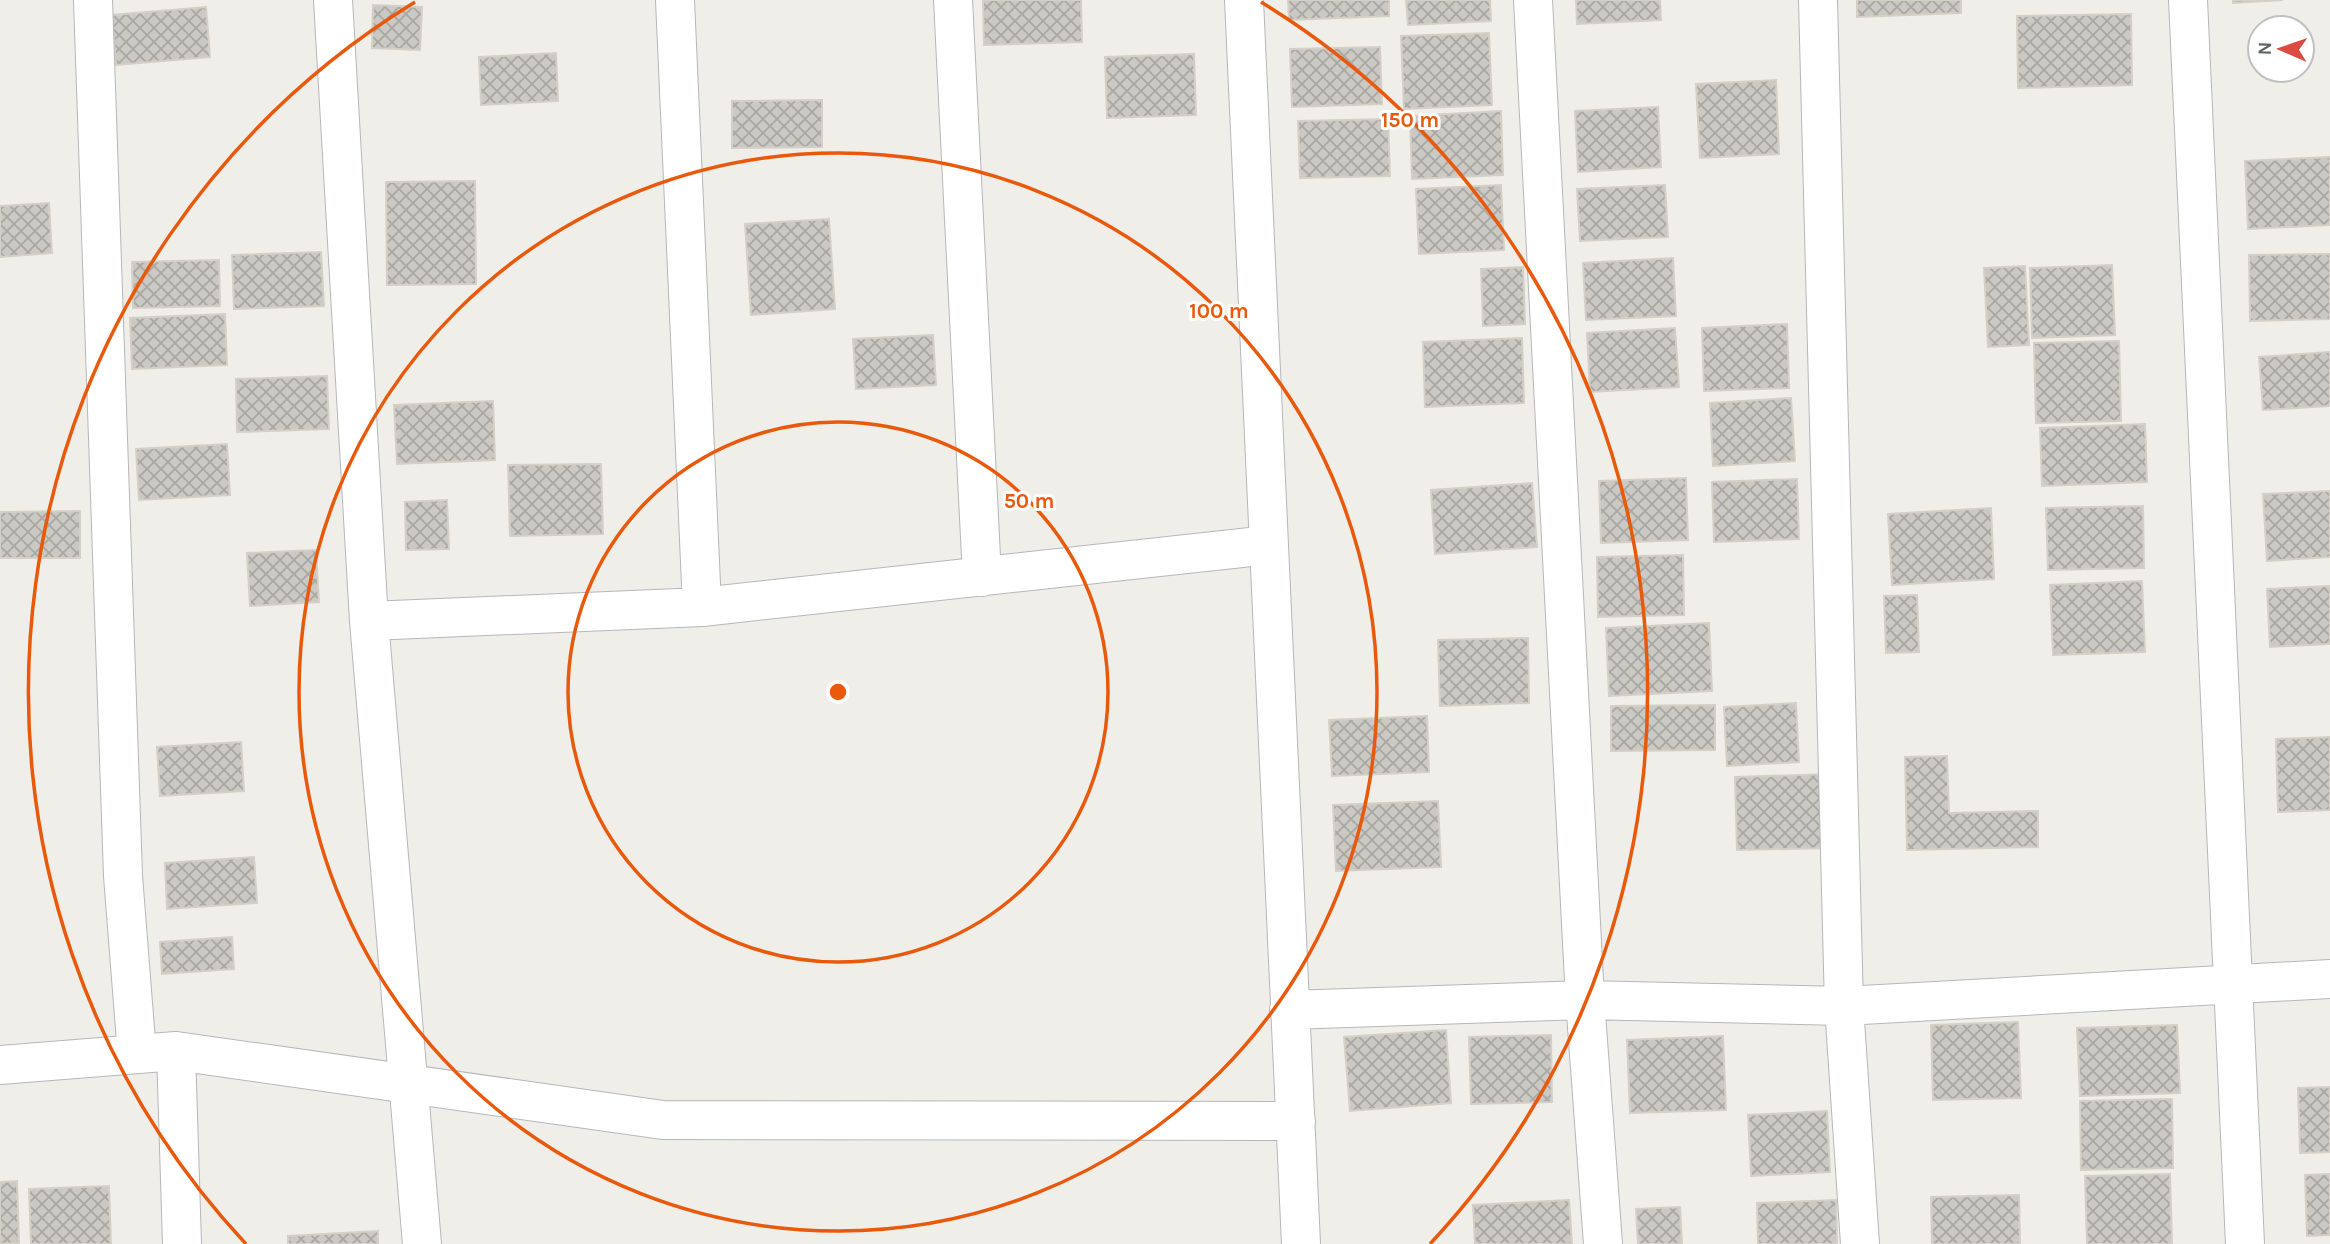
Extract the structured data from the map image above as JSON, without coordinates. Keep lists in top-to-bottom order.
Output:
{
  "north": "left",
  "rings": ["150 m", "100 m", "50 m"]
}
